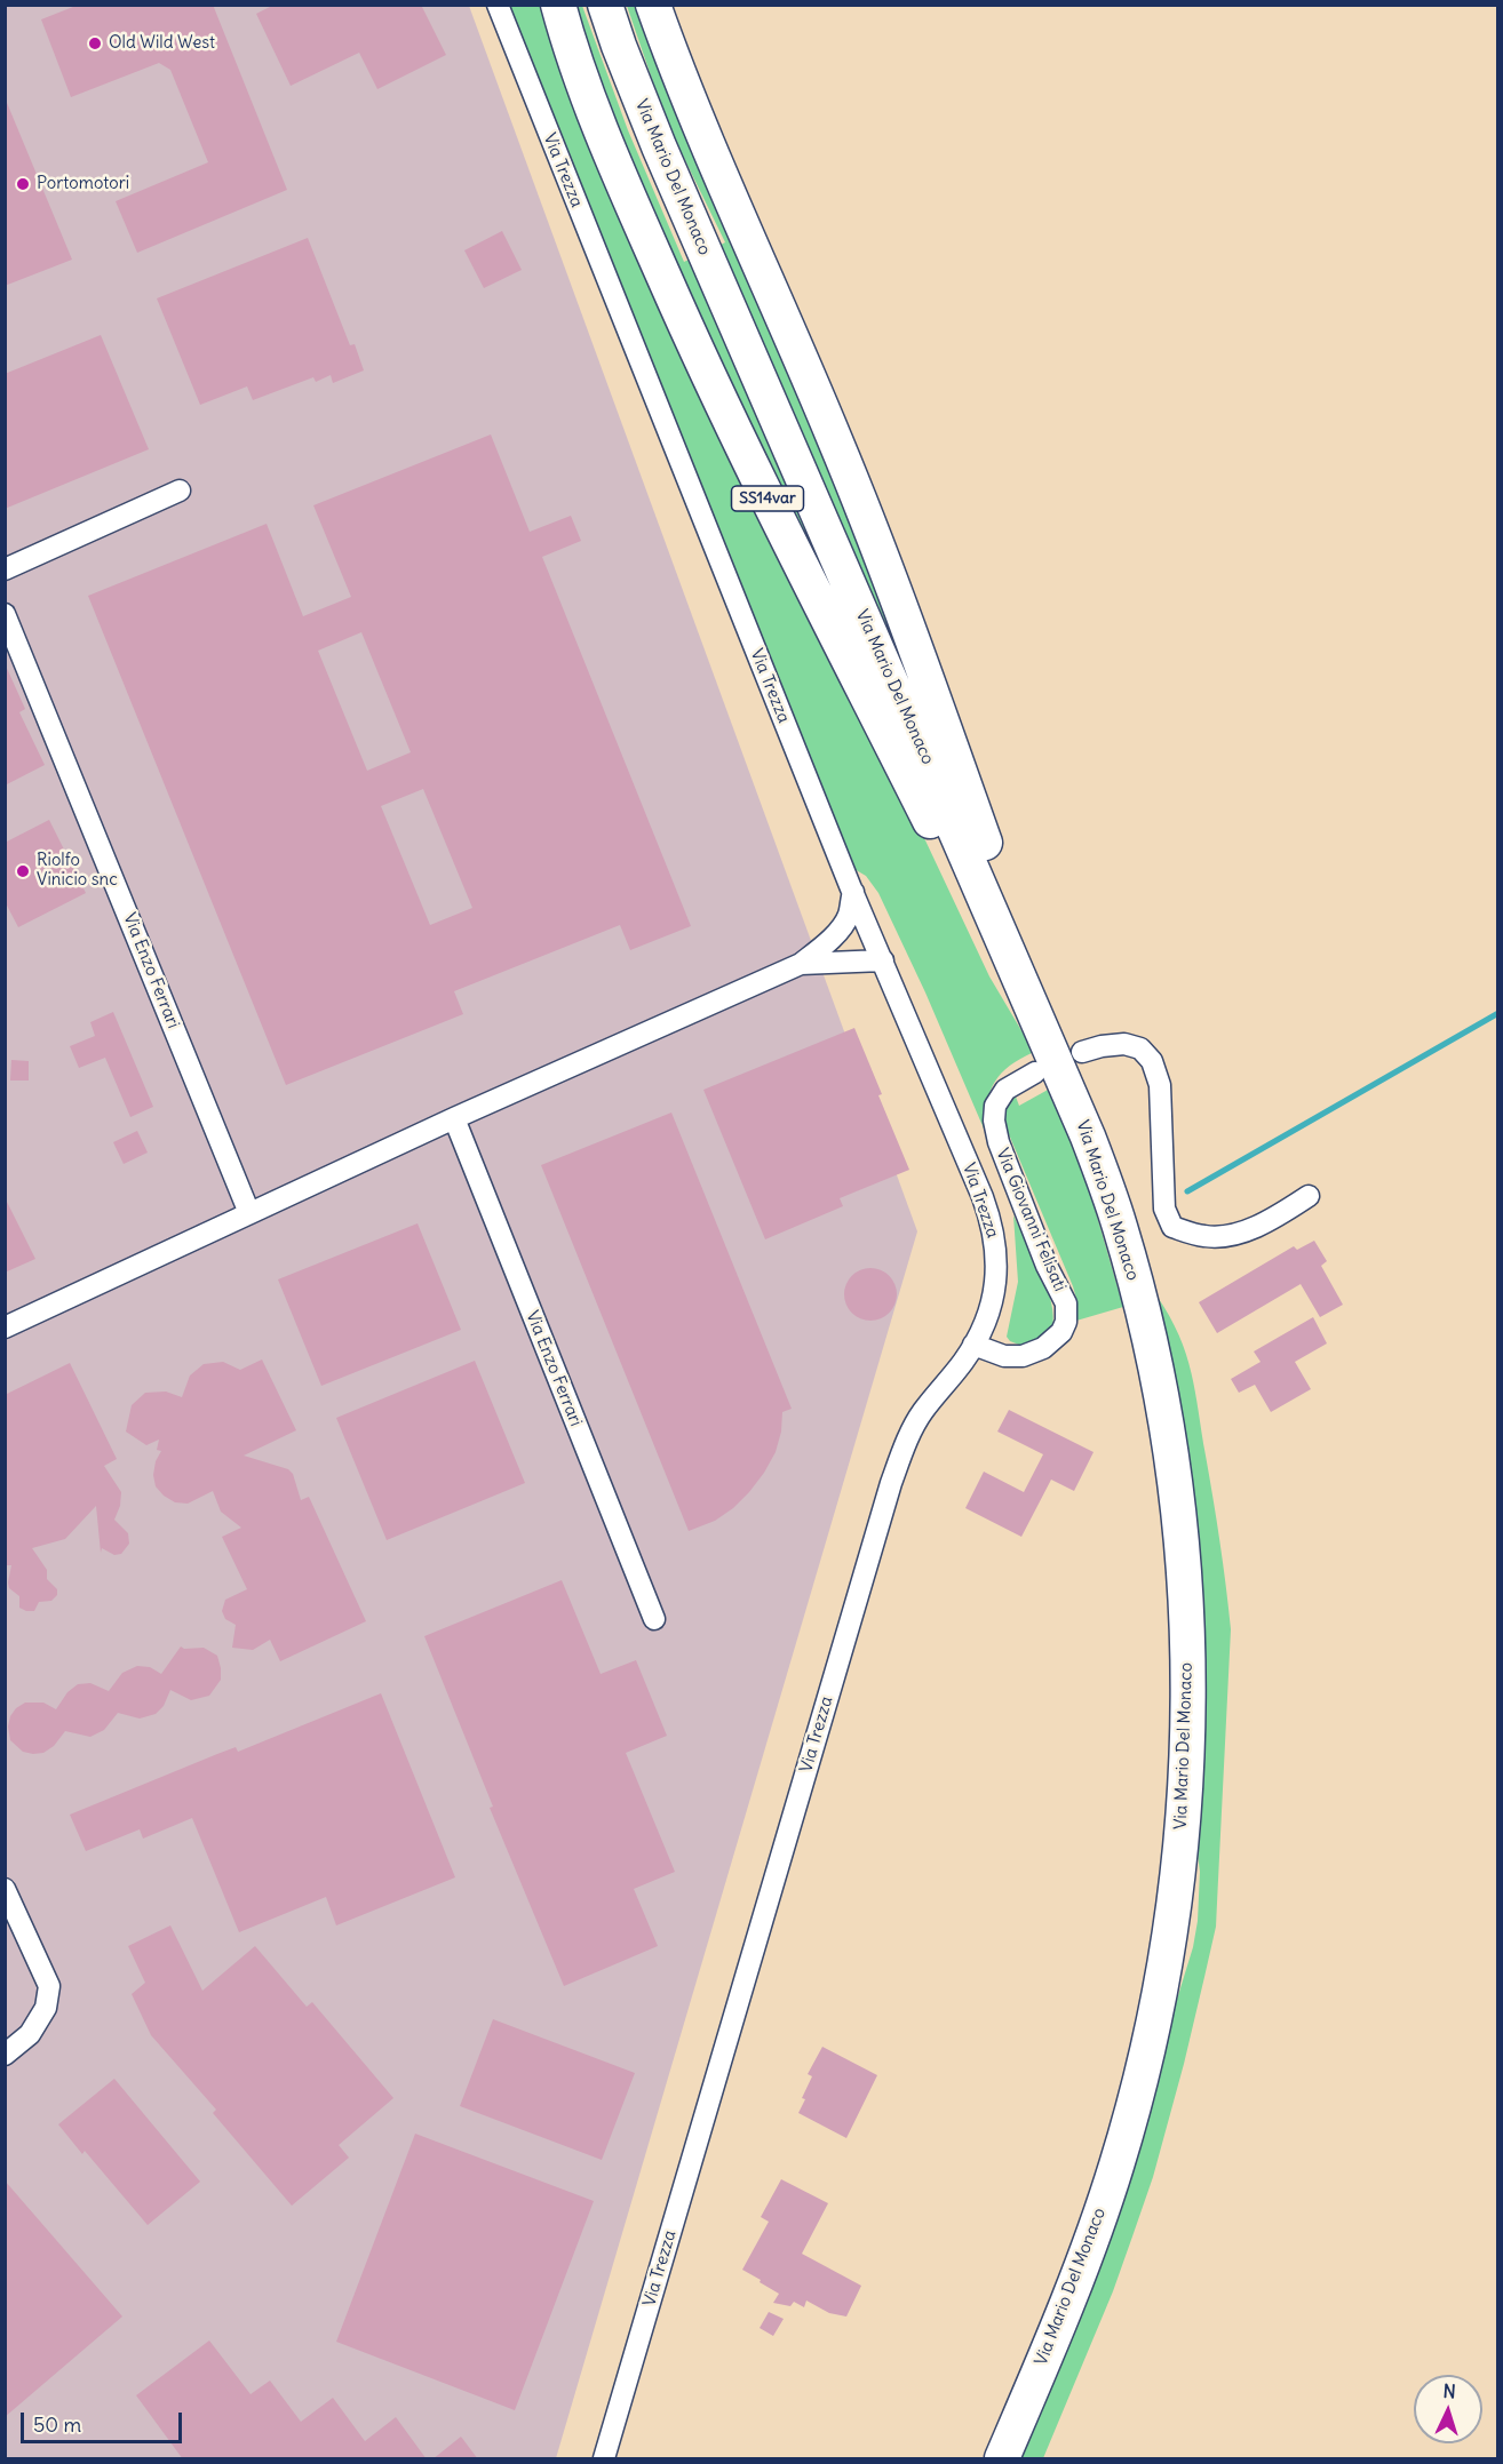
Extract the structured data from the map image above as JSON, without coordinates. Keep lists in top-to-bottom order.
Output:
{
  "streets": {
    "highway": ["Via Mario Del Monaco", "SS14var"],
    "street": ["Via Trezza", "Via Enzo Ferrari", "Via Giovanni Felisati"]
  },
  "crossings": [
    ["Via Trezza", "Via Giovanni Felisati"],
    ["Via Mario Del Monaco", "SS14var"]
  ],
  "places": ["Old Wild West", "Portomotori", "Riolfo Vinicio snc"],
  "scale_bar": "50 m",
  "north": "top"
}
